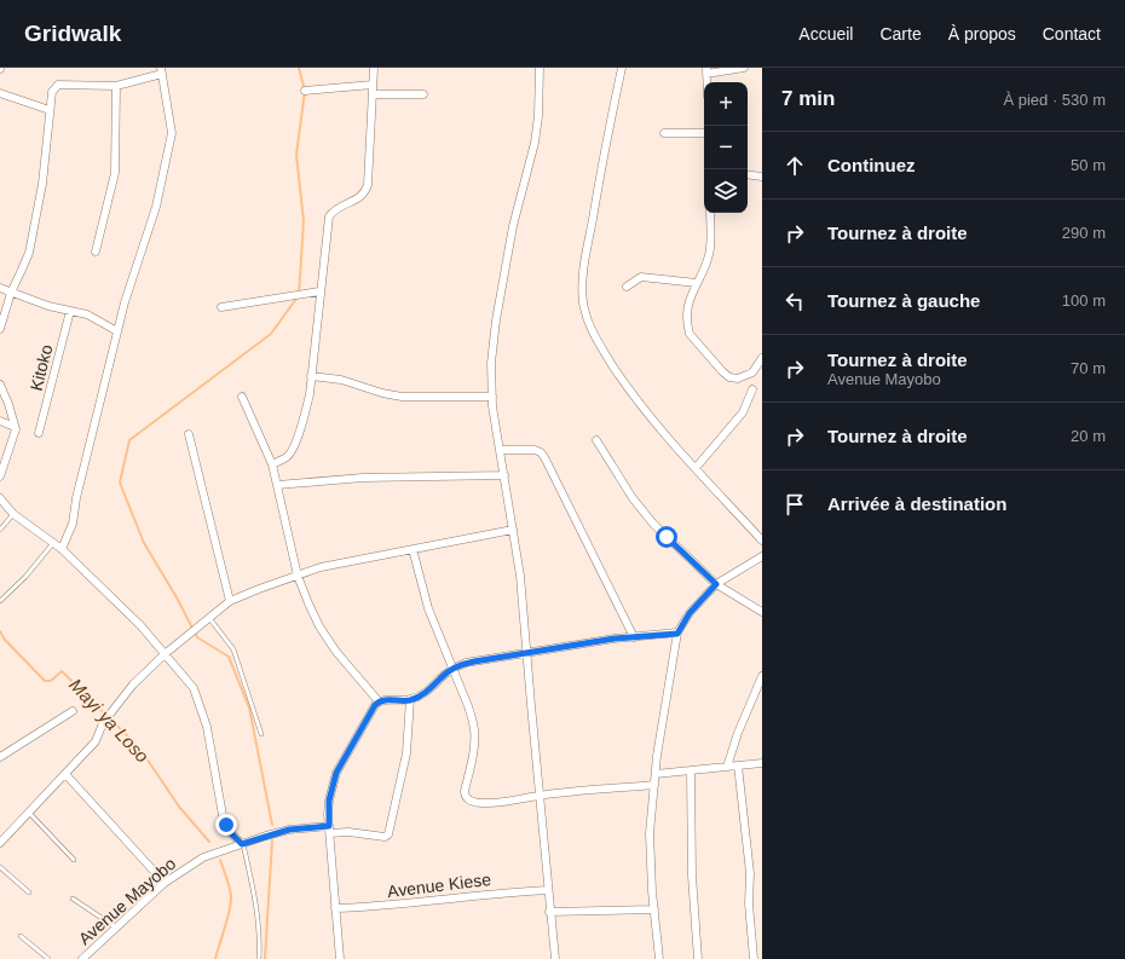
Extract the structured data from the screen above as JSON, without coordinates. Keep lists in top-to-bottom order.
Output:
{
  "streets": {
    "street": ["Kitoko", "Avenue Kiese", "Avenue Mayobo"]
  },
  "water": ["Mayi ya Loso"],
  "page": {
    "header": "Gridwalk",
    "nav": [
      "Accueil",
      "Carte",
      "À propos",
      "Contact"
    ],
    "heading": ["7 min", "À pied · 530 m"],
    "map_buttons": ["+", "−"],
    "list": [
      ["Continuez", "50 m"],
      ["Tournez à droite", "290 m"],
      ["Tournez à gauche", "100 m"],
      ["Tournez à droite", "Avenue Mayobo", "70 m"],
      ["Tournez à droite", "20 m"],
      "Arrivée à destination"
    ]
  }
}
